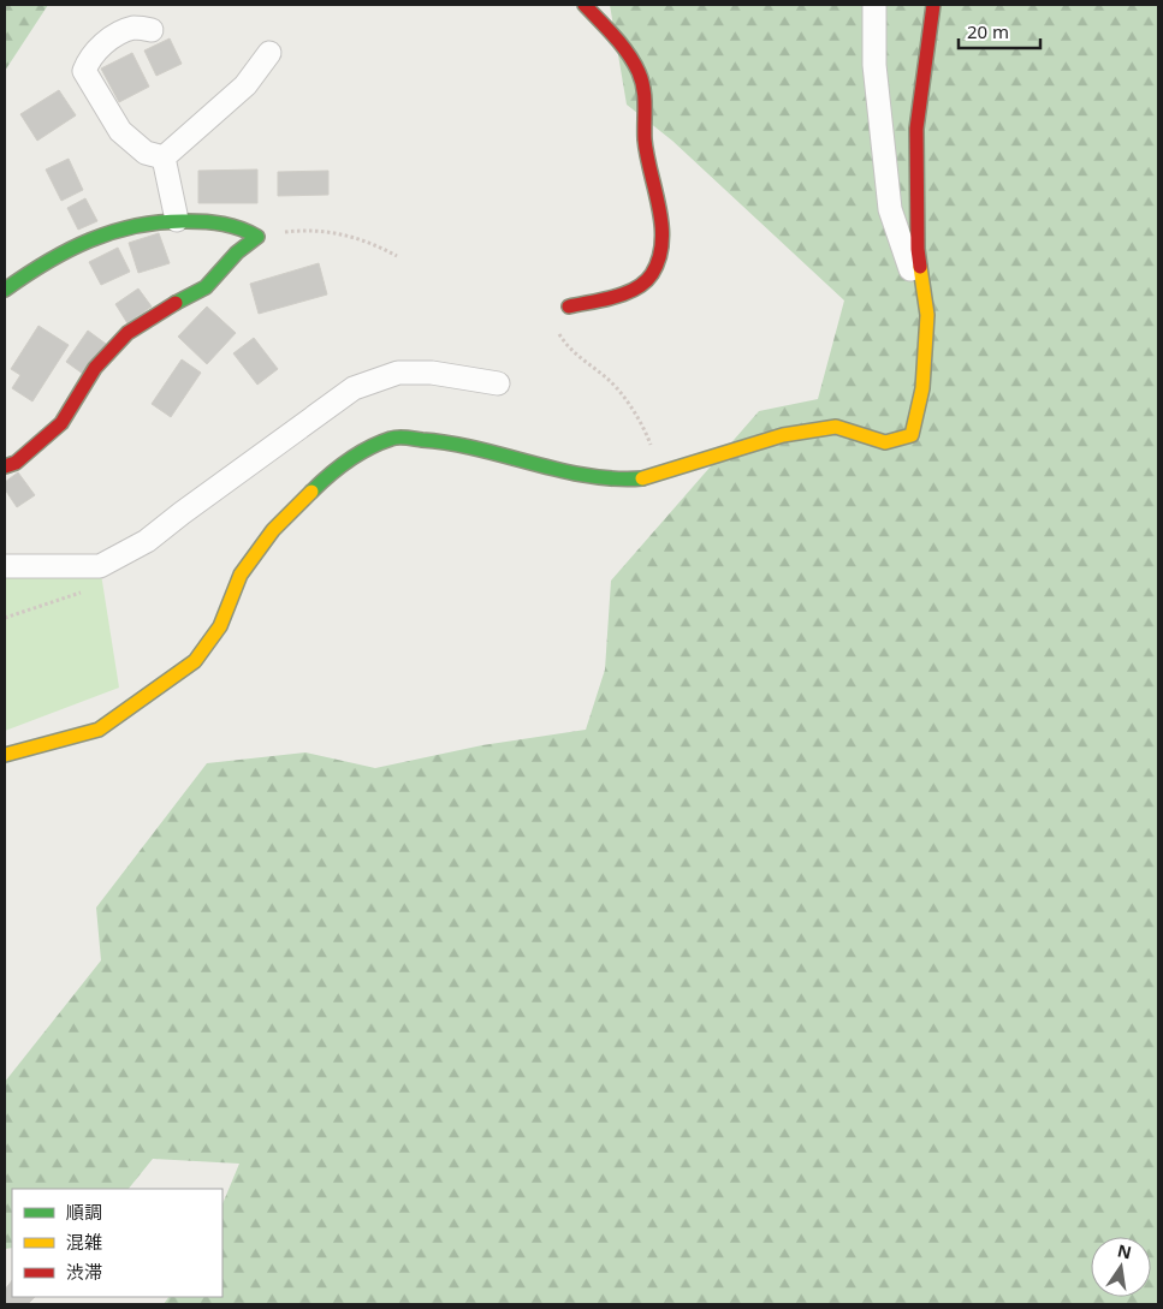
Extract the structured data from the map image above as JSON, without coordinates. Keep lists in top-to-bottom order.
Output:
{
  "legend": ["順調", "混雑", "渋滞"],
  "scale_bar": "20 m",
  "north": "top"
}
